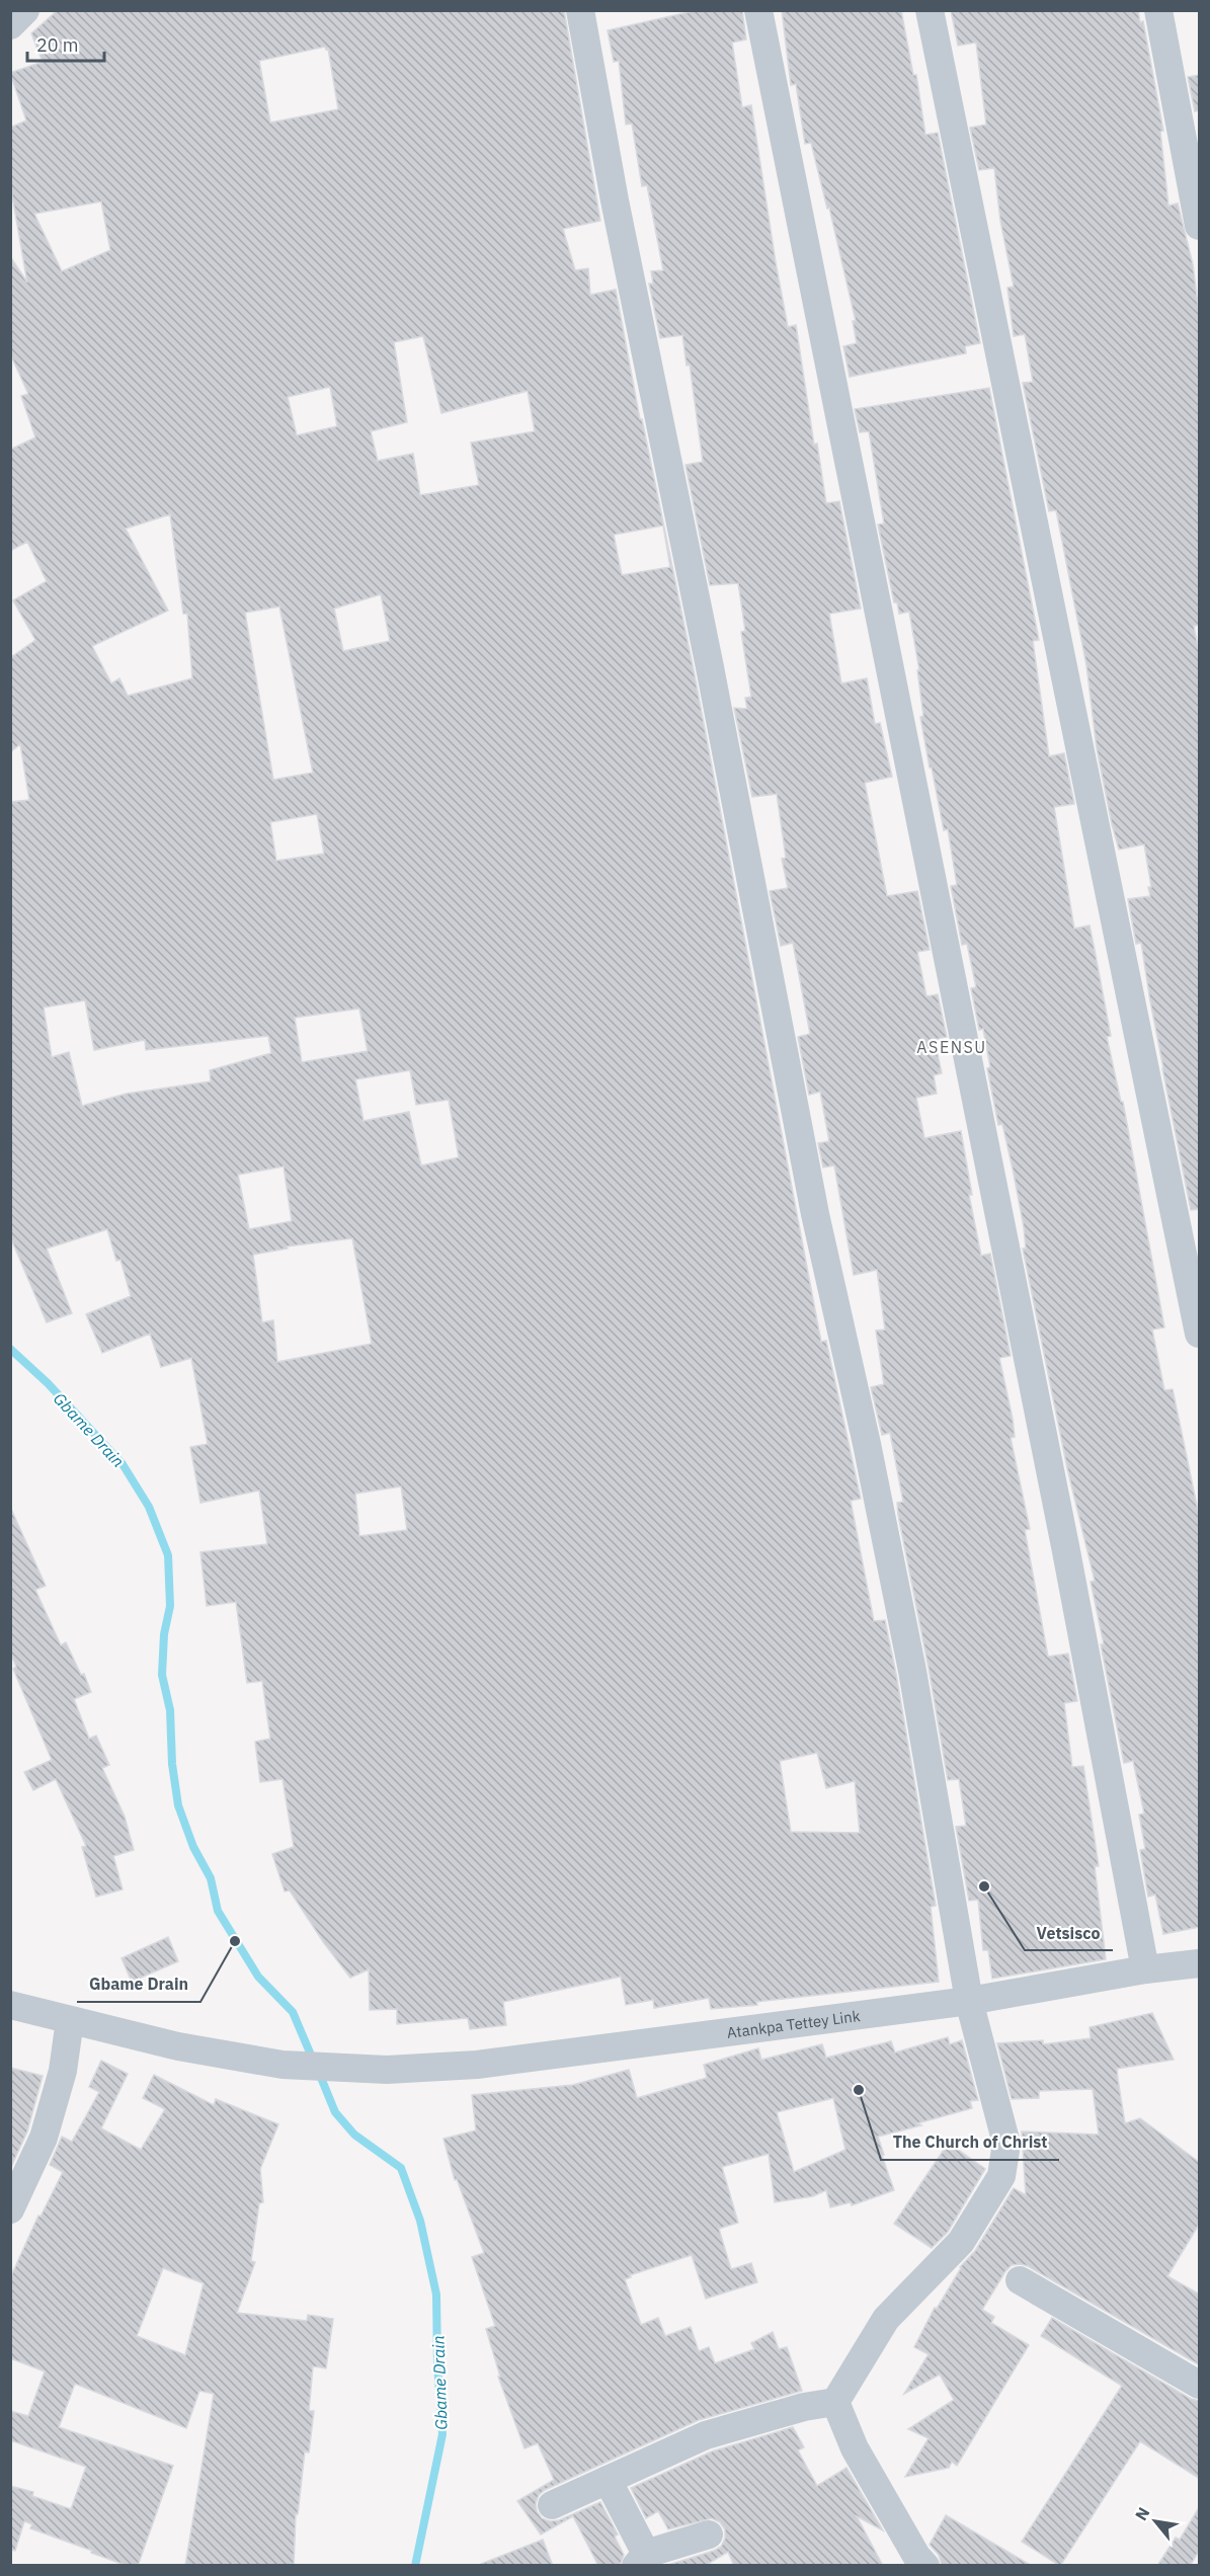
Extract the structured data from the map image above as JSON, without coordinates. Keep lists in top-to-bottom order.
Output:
{
  "streets": {
    "street": ["Atankpa Tettey Link"]
  },
  "districts": ["ASENSU"],
  "water": ["Gbame Drain"],
  "places": ["Vetsisco", "Gbame Drain", "The Church of Christ"],
  "scale_bar": "20 m",
  "north": "top left"
}
